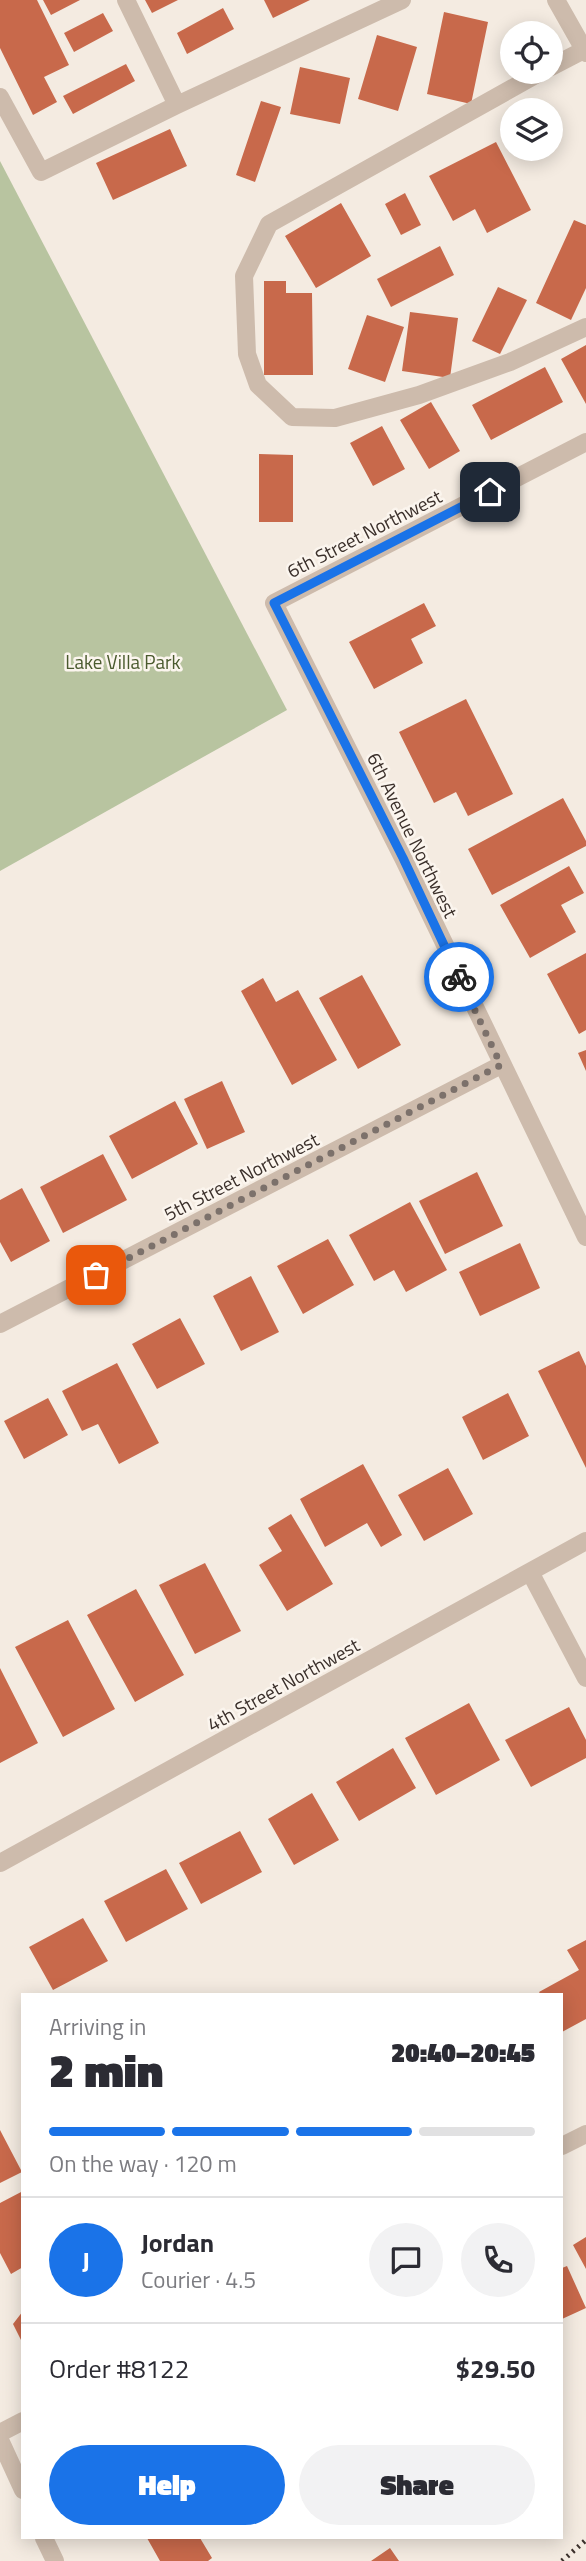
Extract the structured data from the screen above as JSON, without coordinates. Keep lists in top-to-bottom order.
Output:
{
  "streets": {
    "street": [
      "6th Street Northwest",
      "6th Avenue Northwest",
      "5th Street Northwest",
      "4th Street Northwest"
    ]
  },
  "crossings": [
    ["6th Street Northwest", "6th Avenue Northwest"],
    ["6th Avenue Northwest", "5th Street Northwest"]
  ],
  "parks": ["Lake Villa Park"],
  "page": {
    "heading": ["2 min", "Arriving in", "20:40–20:45"],
    "panel": [
      "Jordan",
      "Courier · 4.5",
      "Order #8122",
      "$29.50"
    ],
    "bar": "On the way · 120 m",
    "round": "J",
    "buttons": ["Help", "Share"]
  }
}
